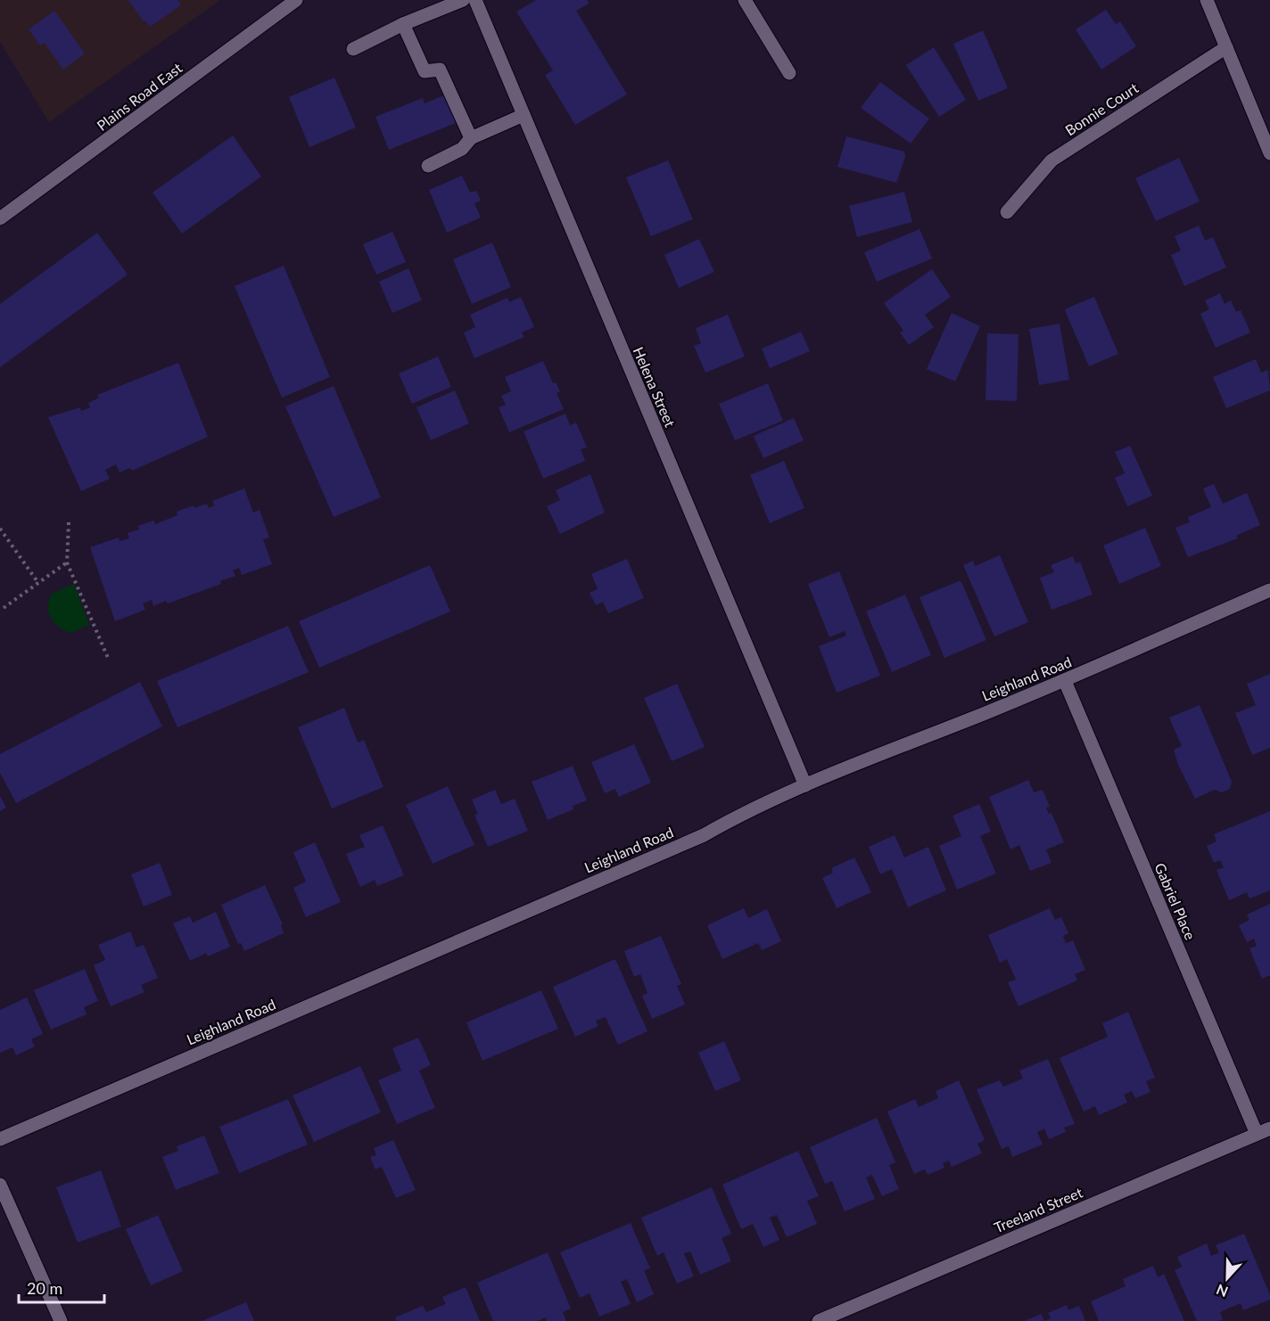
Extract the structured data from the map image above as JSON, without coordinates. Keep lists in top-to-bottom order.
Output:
{
  "streets": {
    "street": [
      "Plains Road East",
      "Bonnie Court",
      "Helena Street",
      "Leighland Road",
      "Gabriel Place",
      "Treeland Street"
    ]
  },
  "crossings": [
    ["Helena Street", "Leighland Road"],
    ["Leighland Road", "Gabriel Place"],
    ["Gabriel Place", "Treeland Street"]
  ],
  "scale_bar": "20 m",
  "north": "bottom"
}
